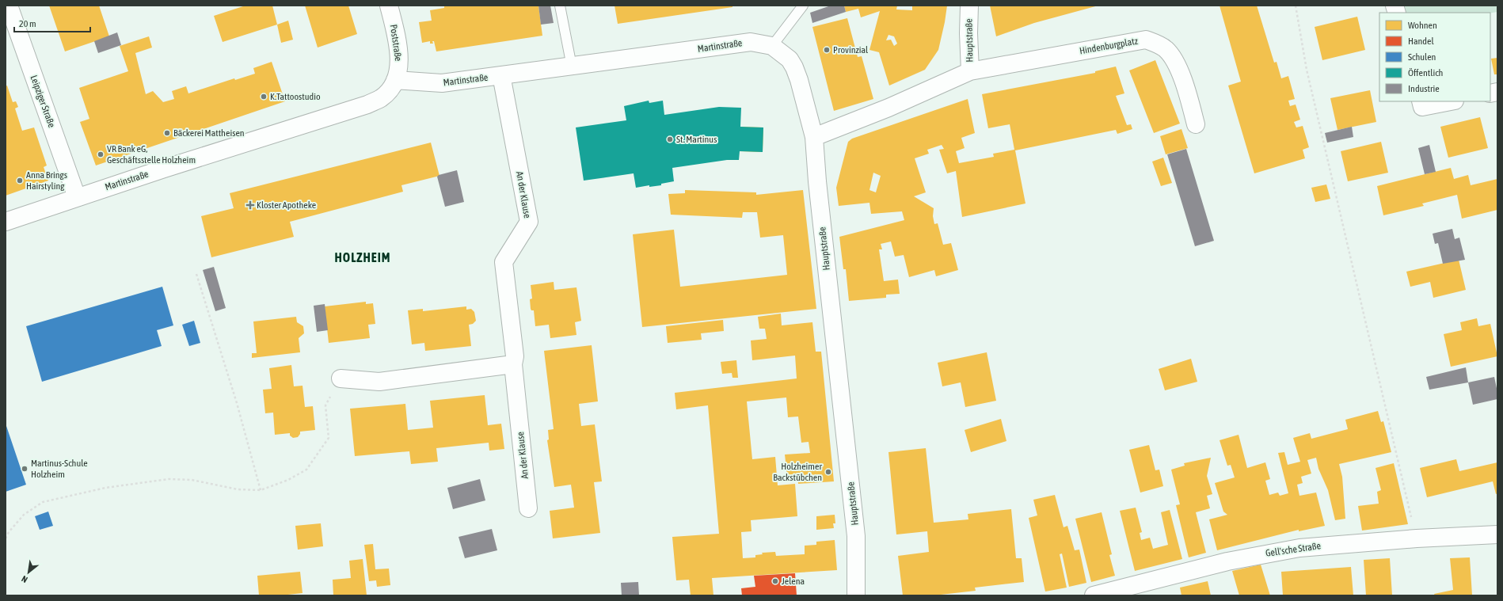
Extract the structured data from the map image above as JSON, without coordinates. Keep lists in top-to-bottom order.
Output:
{
  "streets": {
    "street": [
      "Hauptstraße",
      "Poststraße",
      "Martinstraße",
      "Hindenburgplatz",
      "Leipziger Straße",
      "An der Klause",
      "Gell'sche Straße"
    ]
  },
  "crossings": [
    ["Hauptstraße", "Martinstraße"],
    ["Hauptstraße", "Hindenburgplatz"],
    ["Poststraße", "Martinstraße"],
    ["Martinstraße", "Leipziger Straße"],
    ["Martinstraße", "An der Klause"]
  ],
  "districts": ["HOLZHEIM"],
  "places": {
    "other": [
      "Provinzial",
      "K.Tattoostudio",
      "Bäckerei Mattheisen",
      "St. Martinus",
      "VR Bank eG, Geschäftsstelle Holzheim",
      "Anna Brings Hairstyling",
      "Martinus-Schule Holzheim",
      "Holzheimer Backstübchen",
      "Jelena"
    ],
    "health": ["Kloster Apotheke"]
  },
  "legend": [
    "Wohnen",
    "Handel",
    "Schulen",
    "Öffentlich",
    "Industrie"
  ],
  "scale_bar": "20 m",
  "north": "bottom left"
}
